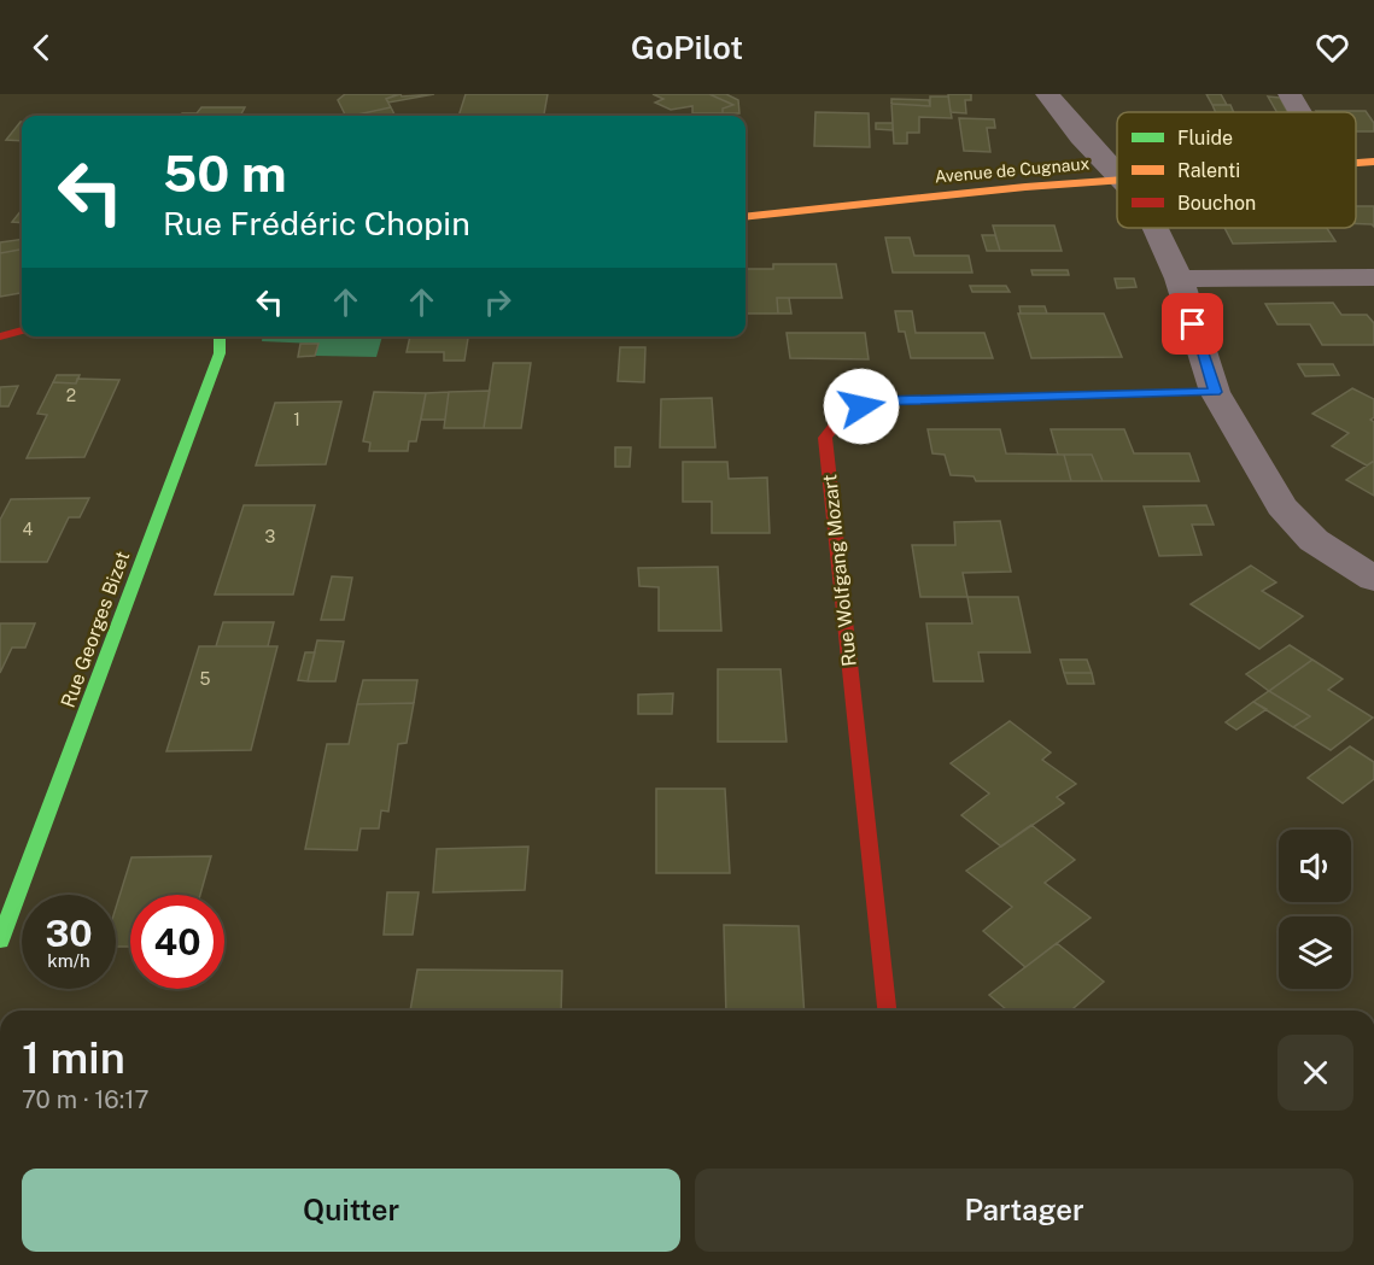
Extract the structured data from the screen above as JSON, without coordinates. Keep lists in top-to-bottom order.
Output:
{
  "streets": {
    "street": ["Avenue de Cugnaux", "Rue Wolfgang Mozart", "Rue Georges Bizet"]
  },
  "house_numbers": [
    "2",
    "1",
    "4",
    "3",
    "5"
  ],
  "legend": ["Fluide", "Ralenti", "Bouchon"],
  "page": {
    "header": "GoPilot",
    "turn": ["50 m", "Rue Frédéric Chopin"],
    "speed": "30 km/h",
    "limit": "40",
    "heading": ["1 min", "70 m · 16:17"],
    "buttons": ["Quitter", "Partager"]
  }
}
